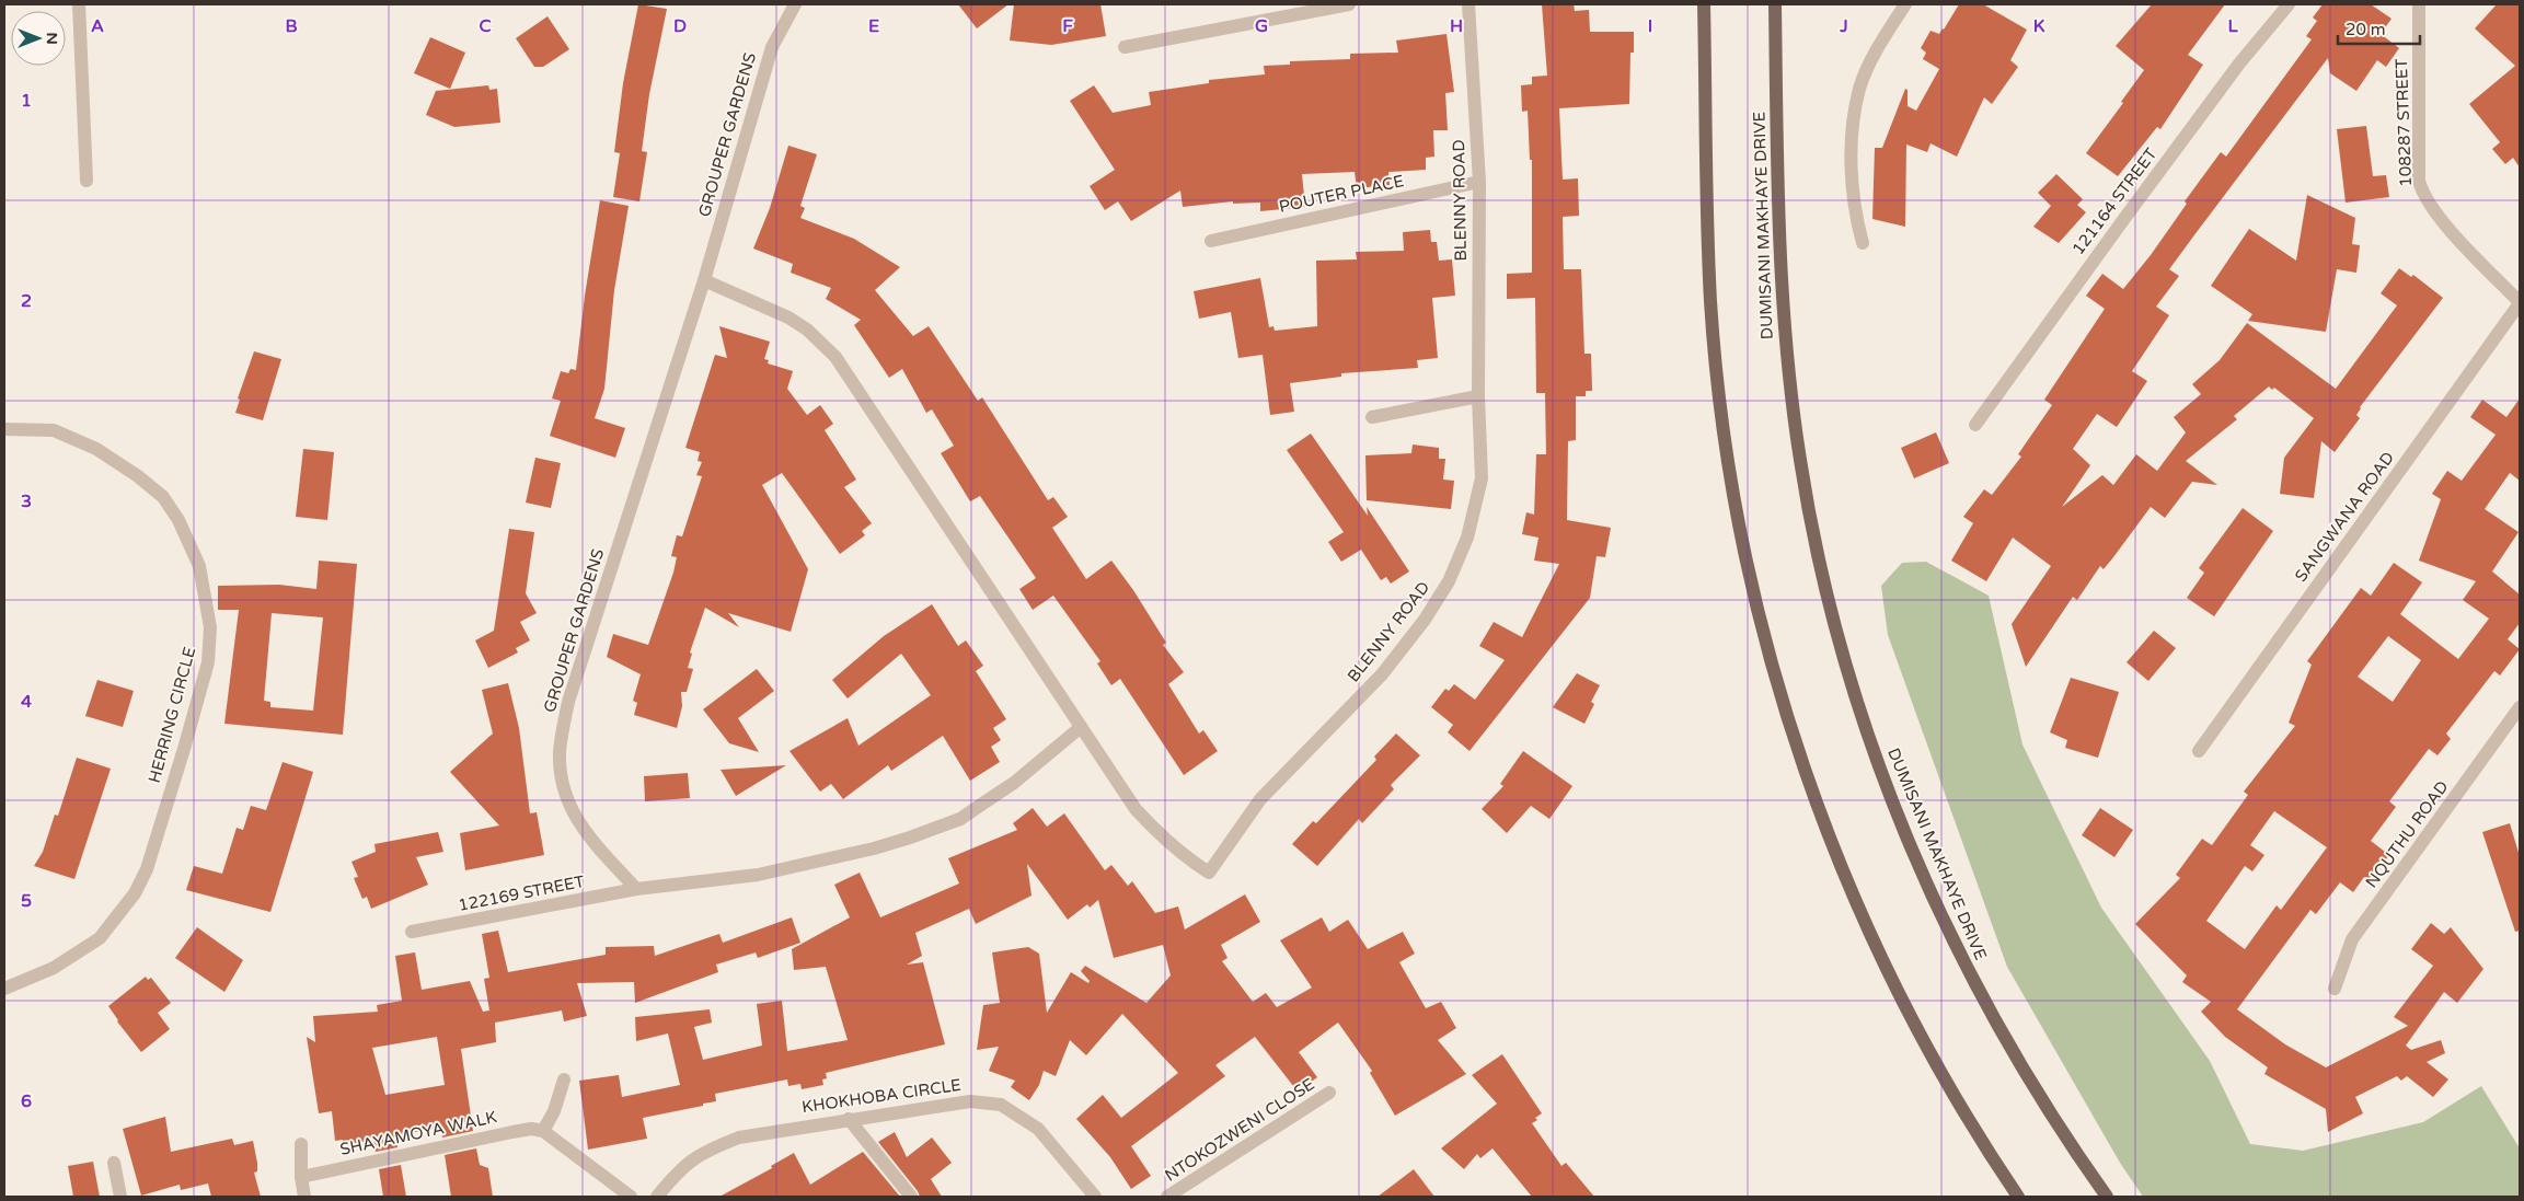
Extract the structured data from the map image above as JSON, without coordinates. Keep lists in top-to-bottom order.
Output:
{
  "streets": {
    "main road": ["DUMISANI MAKHAYE DRIVE"],
    "street": [
      "108287 STREET",
      "GROUPER GARDENS",
      "POUTER PLACE",
      "BLENNY ROAD",
      "121164 STREET",
      "SANGWANA ROAD",
      "HERRING CIRCLE",
      "NQUTHU ROAD",
      "122169 STREET",
      "KHOKHOBA CIRCLE",
      "NTOKOZWENI CLOSE",
      "SHAYAMOYA WALK"
    ]
  },
  "crossings": [
    ["108287 STREET", "SANGWANA ROAD"],
    ["GROUPER GARDENS", "122169 STREET"],
    ["POUTER PLACE", "BLENNY ROAD"]
  ],
  "scale_bar": "20 m",
  "north": "right",
  "grid": {
    "columns": [
      "A",
      "B",
      "C",
      "D",
      "E",
      "F",
      "G",
      "H",
      "I",
      "J",
      "K",
      "L"
    ],
    "rows": [
      "1",
      "2",
      "3",
      "4",
      "5",
      "6"
    ]
  }
}
